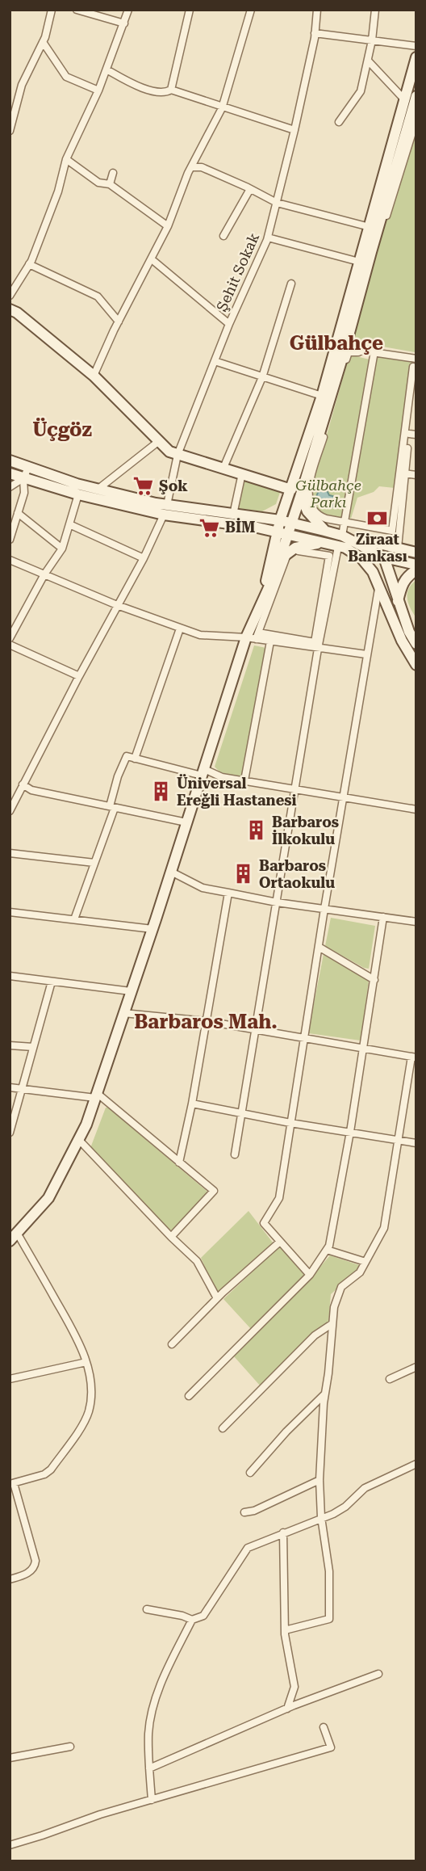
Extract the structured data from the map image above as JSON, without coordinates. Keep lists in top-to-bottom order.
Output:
{
  "streets": {
    "street": ["Şehit Sokak"]
  },
  "districts": ["Gülbahçe", "Üçgöz", "Barbaros Mah."],
  "parks": ["Gülbahçe Parkı"],
  "places": {
    "supermarket": ["Şok", "BİM"],
    "bank": ["Ziraat Bankası"],
    "building": ["Üniversal Ereğli Hastanesi", "Barbaros İlkokulu", "Barbaros Ortaokulu"]
  }
}
